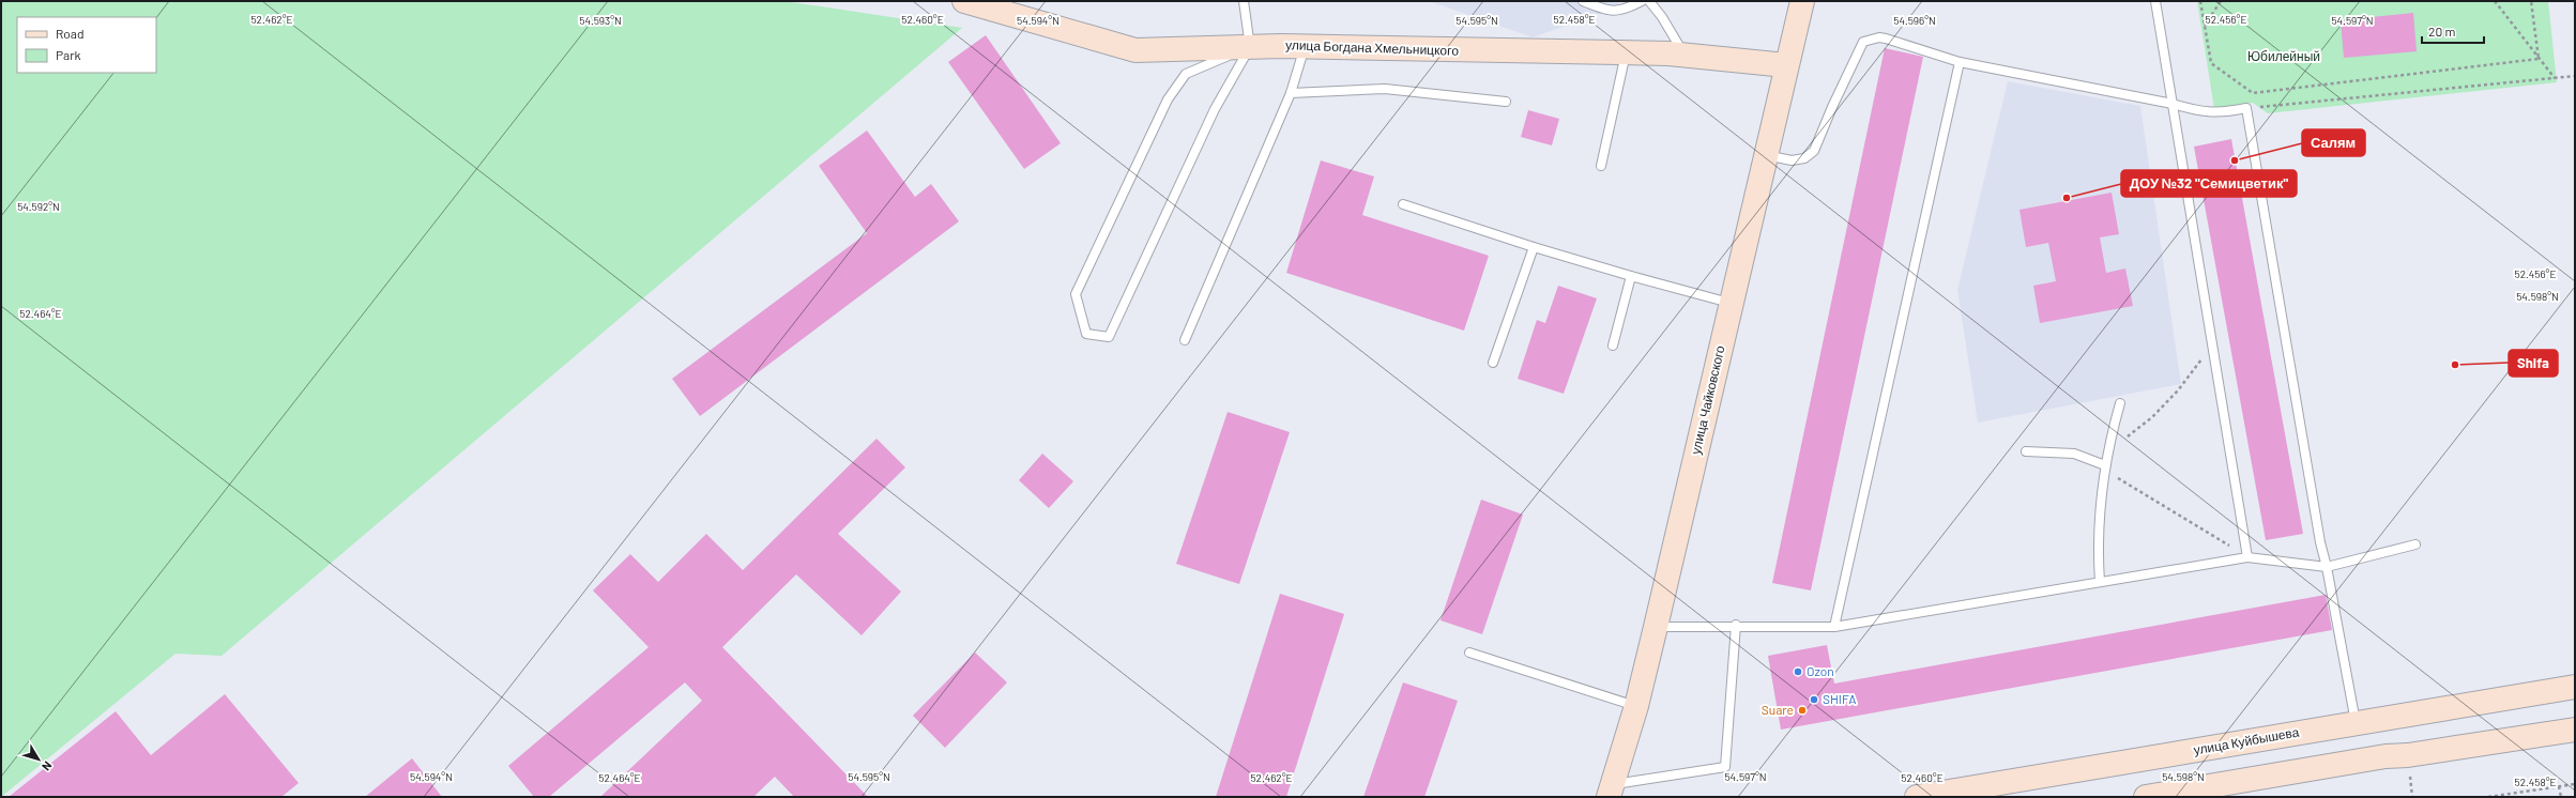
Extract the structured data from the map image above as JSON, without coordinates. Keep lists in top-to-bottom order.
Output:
{
  "streets": {
    "main road": ["улица Богдана Хмельницкого", "улица Чайковского", "улица Куйбышева"]
  },
  "crossings": [
    ["улица Богдана Хмельницкого", "улица Чайковского"]
  ],
  "parks": ["Юбилейный"],
  "places": [
    "Салям",
    "ДОУ №32 \"Семицветик\"",
    "Shifa",
    "Ozon",
    "SHIFA",
    "Suare"
  ],
  "legend": ["Road", "Park"],
  "scale_bar": "20 m",
  "north": "bottom right",
  "coordinates": [
    "52.462°E",
    "52.460°E",
    "52.458°E",
    "52.456°E",
    "54.593°N",
    "54.594°N",
    "54.595°N",
    "54.596°N",
    "54.597°N",
    "54.592°N",
    "54.598°N",
    "52.464°E"
  ]
}
